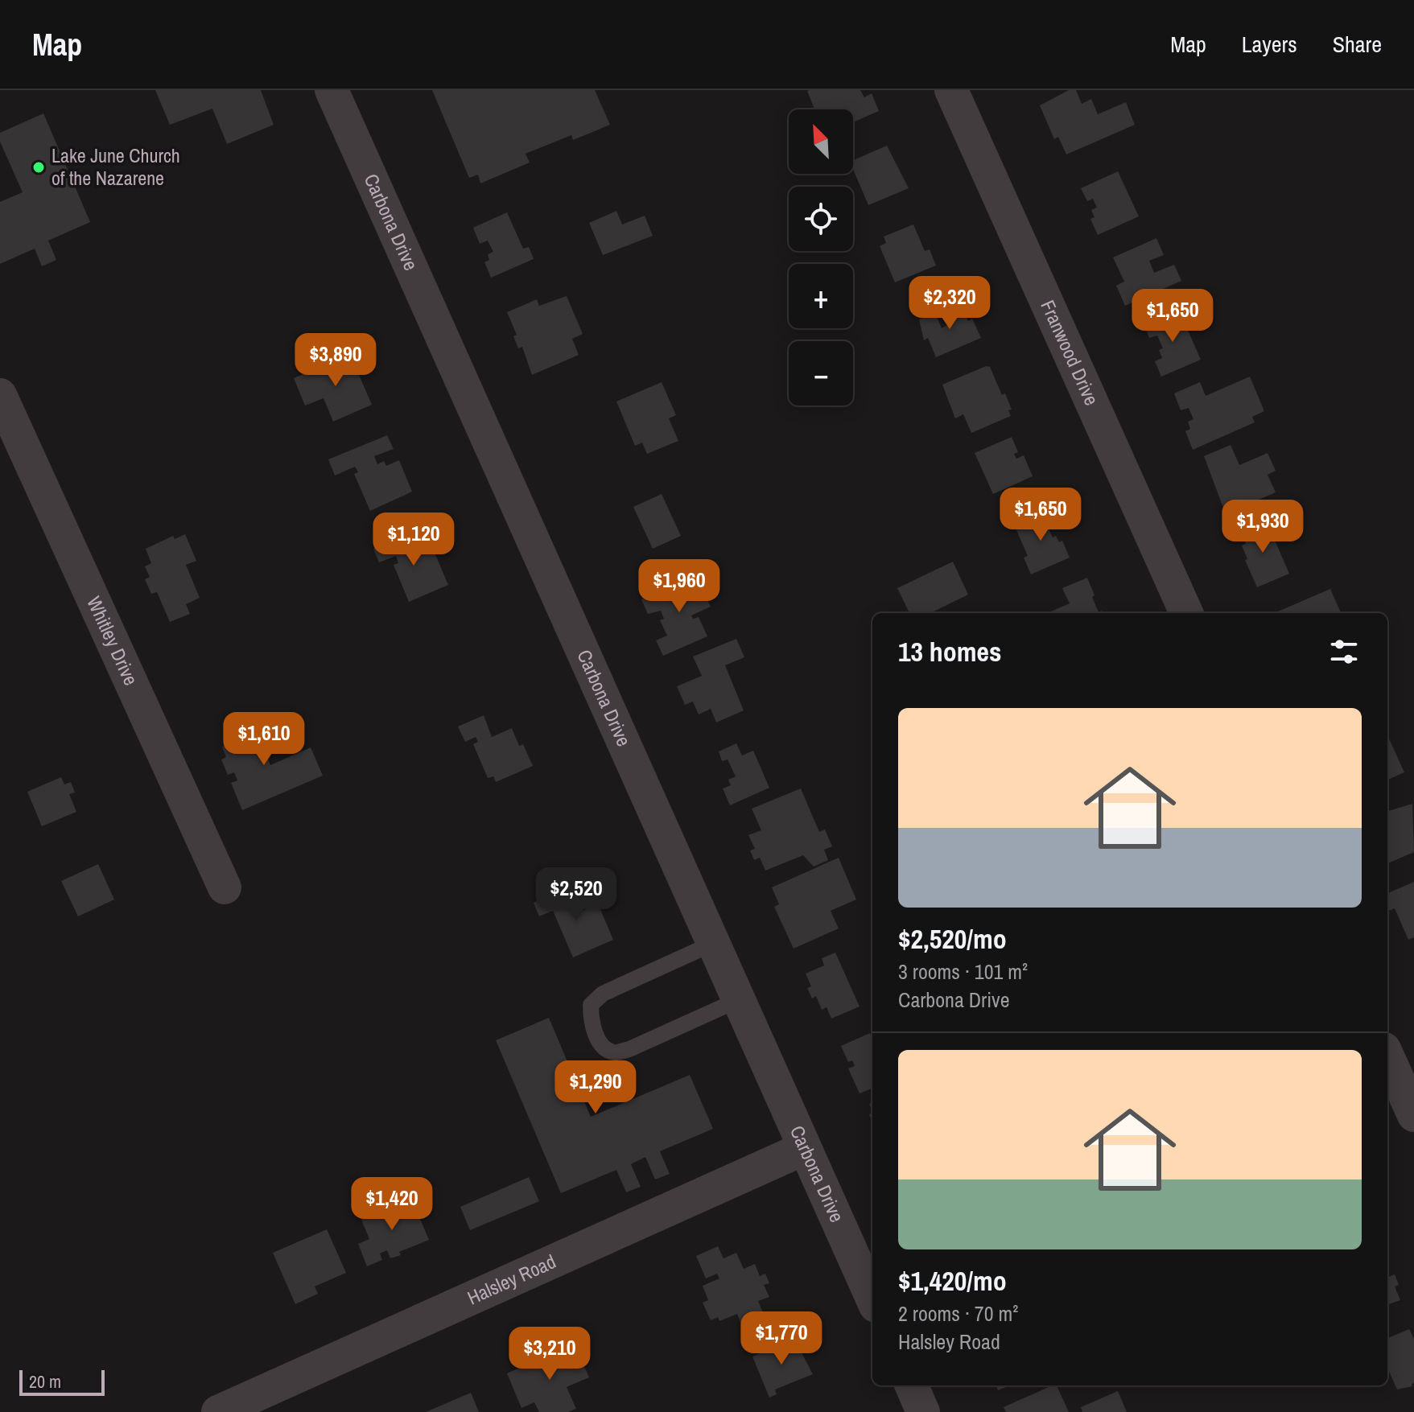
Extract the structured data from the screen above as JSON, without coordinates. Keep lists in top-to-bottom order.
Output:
{
  "streets": {
    "street": [
      "Carbona Drive",
      "Franwood Drive",
      "Whitley Drive",
      "Halsley Road"
    ]
  },
  "crossings": [
    ["Carbona Drive", "Halsley Road"]
  ],
  "places": ["Lake June Church of the Nazarene"],
  "scale_bar": "20 m",
  "north": "top left",
  "page": {
    "header": "Map",
    "nav": ["Map", "Layers", "Share"],
    "map_buttons": ["+", "−"],
    "price": [
      "$2,320",
      "$1,650",
      "$3,890",
      "$1,650",
      "$1,930",
      "$1,120",
      "$1,960",
      "$1,610",
      "$2,520",
      "$1,290",
      "$1,420",
      "$1,770",
      "$3,210"
    ],
    "heading": "13 homes",
    "list": [
      {
        "name": "$2,520/mo",
        "note": "3 rooms · 101 m² · Carbona Drive"
      },
      {
        "name": "$1,420/mo",
        "note": "2 rooms · 70 m² · Halsley Road"
      }
    ],
    "scale": "20 m"
  }
}
